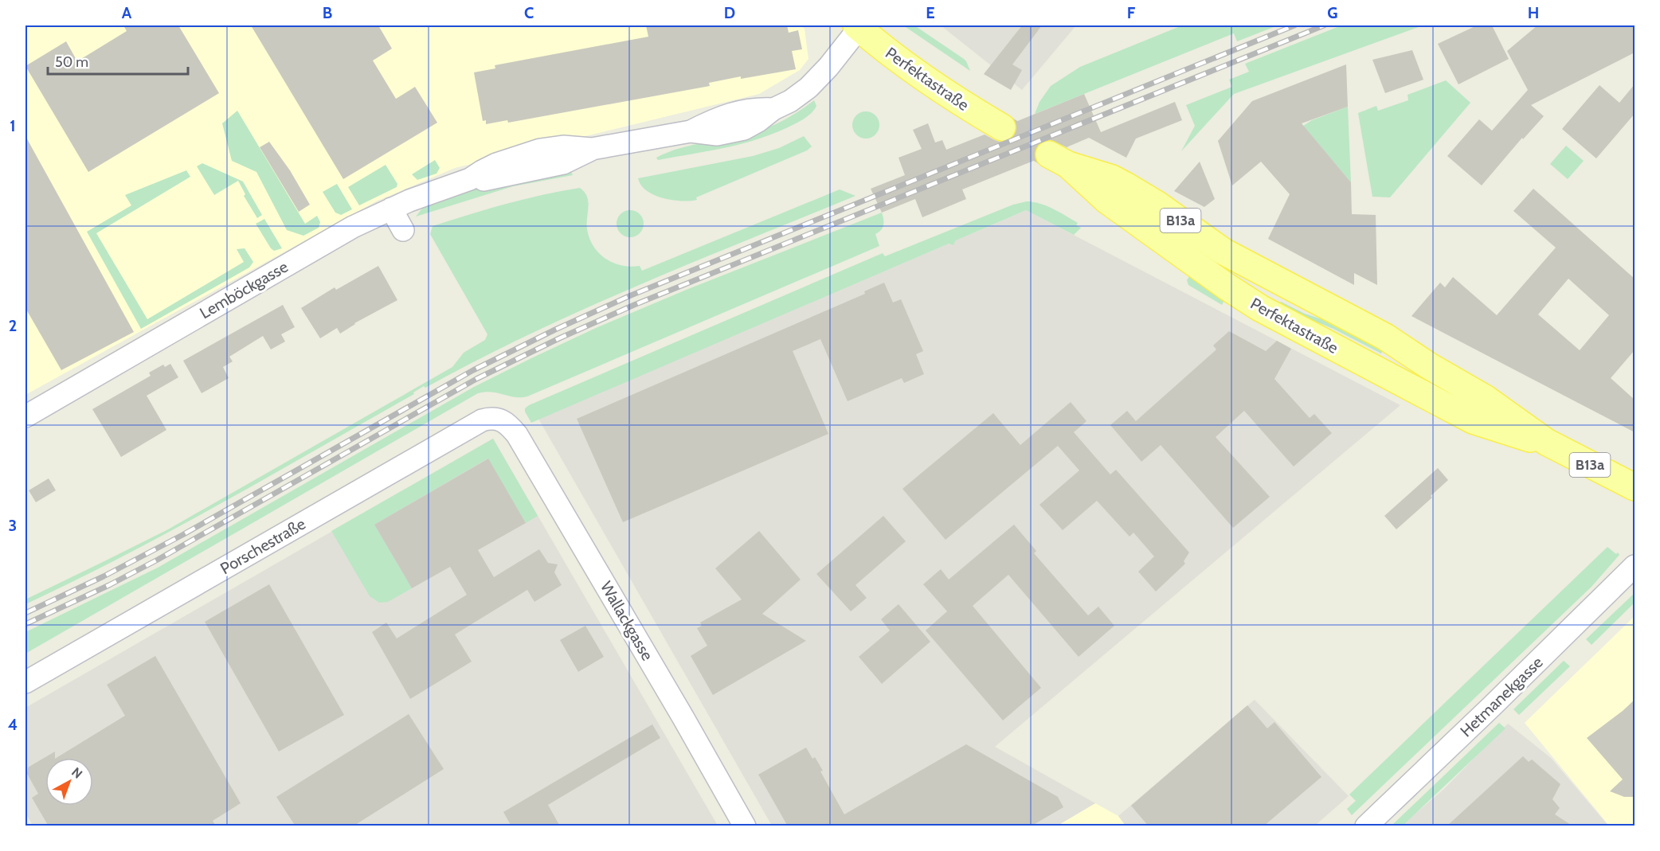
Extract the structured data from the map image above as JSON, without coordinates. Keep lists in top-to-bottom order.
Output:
{
  "streets": {
    "main road": ["Perfektastraße", "B13a"],
    "street": [
      "Lemböckgasse",
      "Porschestraße",
      "Wallackgasse",
      "Hetmanekgasse"
    ]
  },
  "crossings": [
    ["Perfektastraße", "Lemböckgasse"],
    ["Porschestraße", "Wallackgasse"]
  ],
  "scale_bar": "50 m",
  "north": "top right",
  "grid": {
    "columns": [
      "A",
      "B",
      "C",
      "D",
      "E",
      "F",
      "G",
      "H"
    ],
    "rows": [
      "1",
      "2",
      "3",
      "4"
    ]
  }
}
